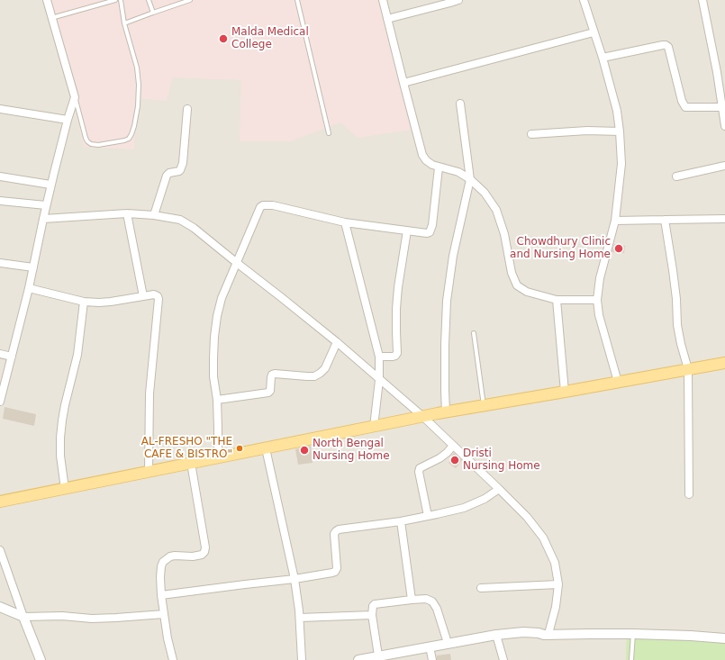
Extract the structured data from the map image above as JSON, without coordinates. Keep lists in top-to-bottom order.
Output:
{
  "places": [
    "Malda Medical College",
    "Chowdhury Clinic and Nursing Home",
    "AL-FRESHO \"THE CAFE & BISTRO\"",
    "North Bengal Nursing Home",
    "Dristi Nursing Home"
  ]
}
